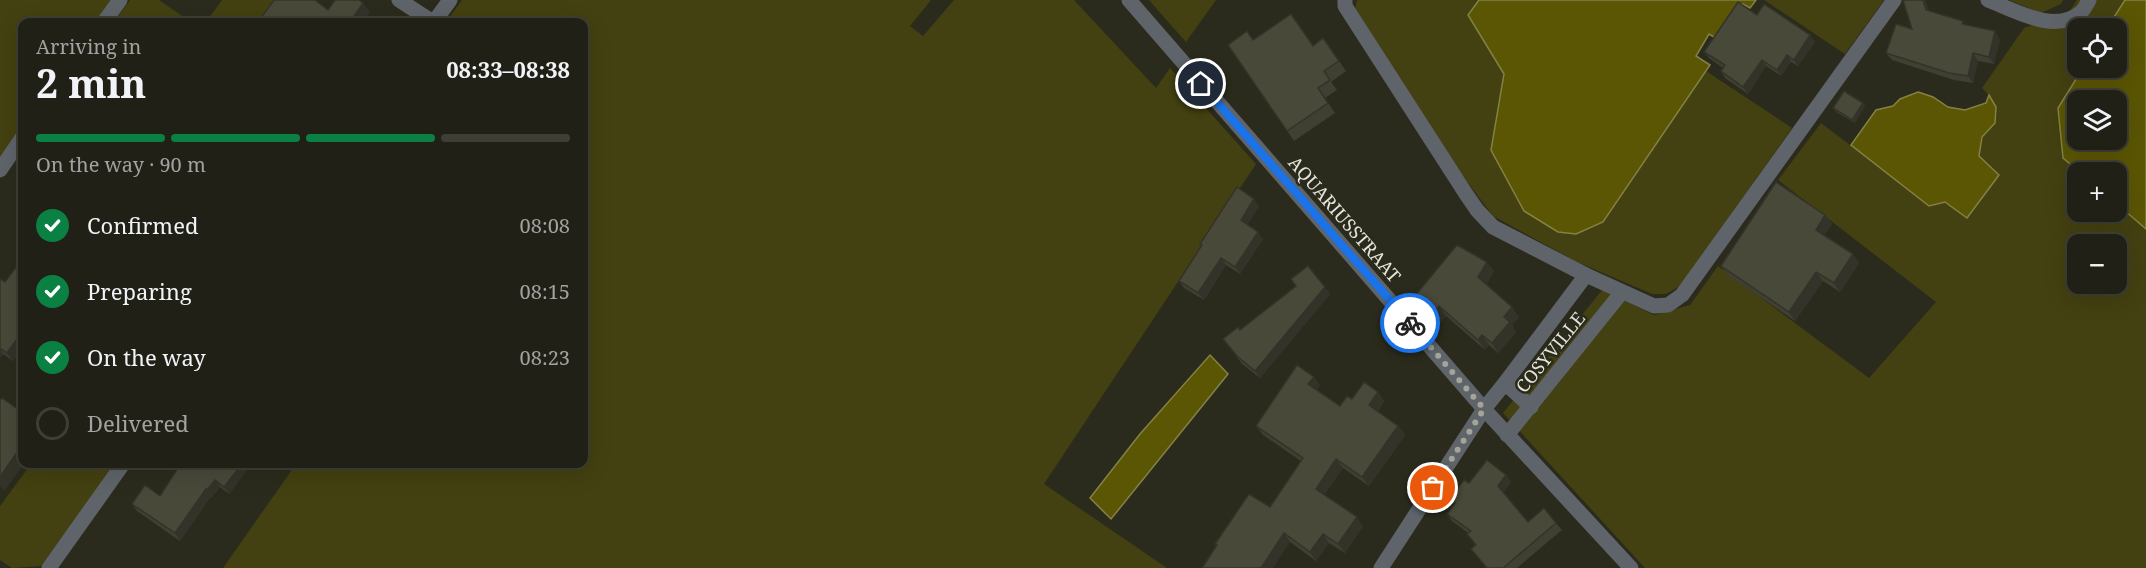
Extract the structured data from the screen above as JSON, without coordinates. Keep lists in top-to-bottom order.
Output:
{
  "streets": {
    "street": ["AQUARIUSSTRAAT", "COSYVILLE"]
  },
  "crossings": [
    ["AQUARIUSSTRAAT", "COSYVILLE"]
  ],
  "page": {
    "map_buttons": ["+", "−"],
    "heading": ["2 min", "Arriving in", "08:33–08:38"],
    "bar": "On the way · 90 m",
    "list": [
      ["Confirmed", "08:08"],
      ["Preparing", "08:15"],
      ["On the way", "08:23"],
      "Delivered"
    ]
  }
}
